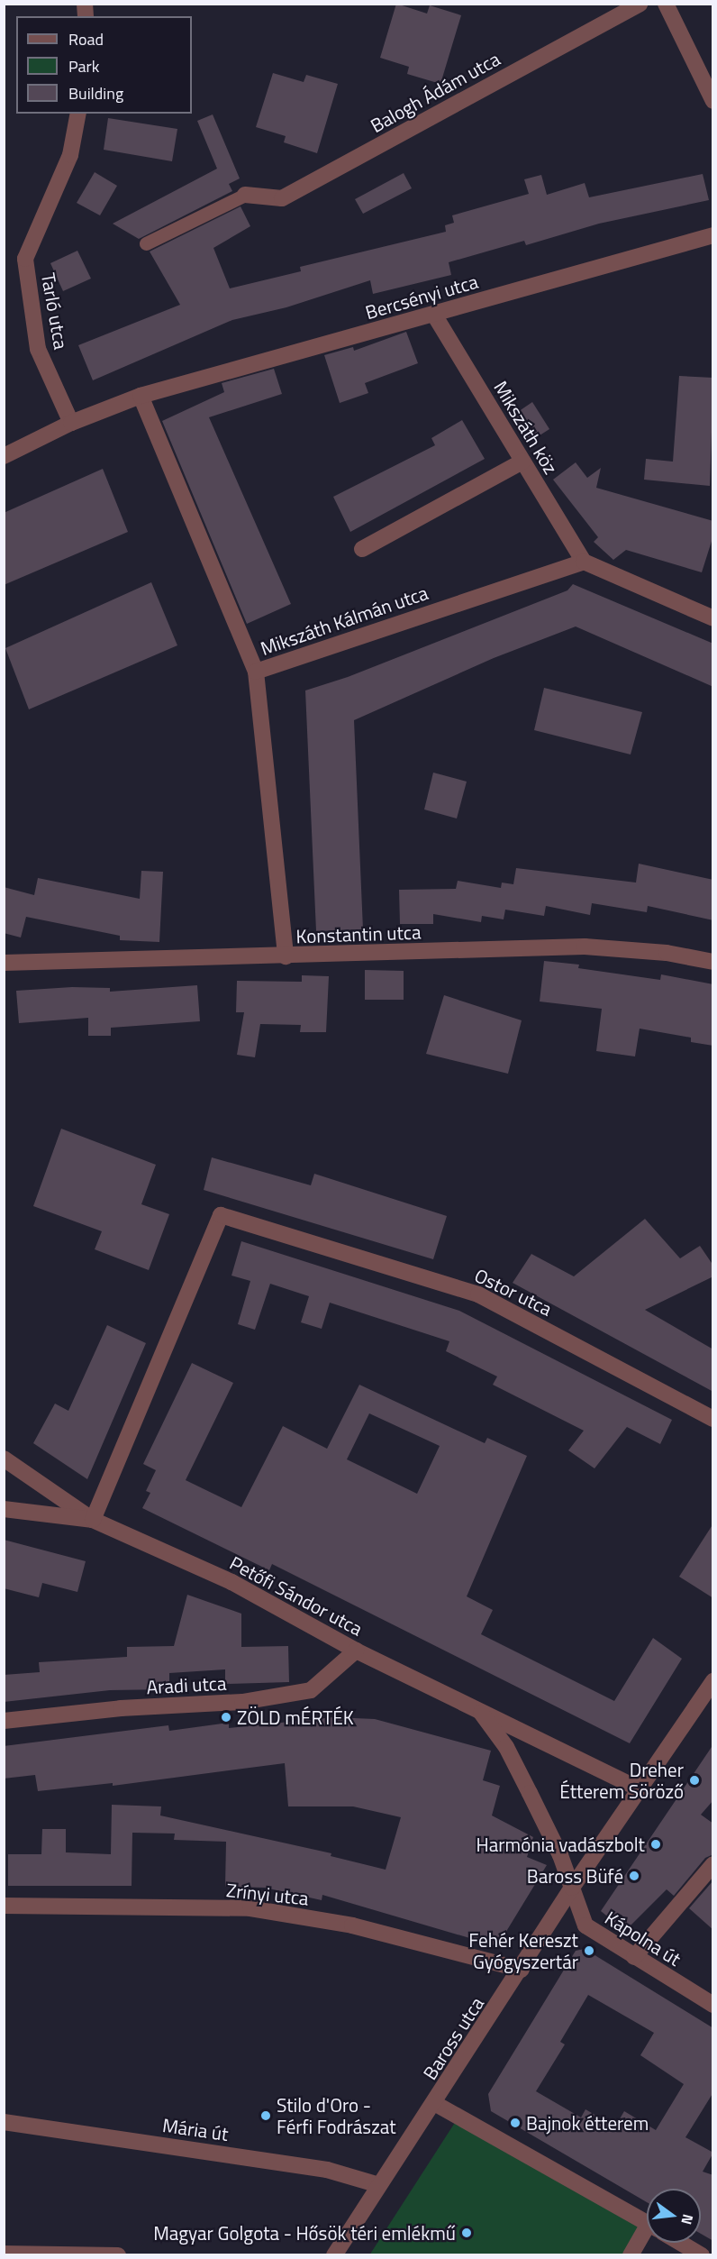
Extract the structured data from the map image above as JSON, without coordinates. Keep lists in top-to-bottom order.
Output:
{
  "streets": {
    "street": [
      "Balogh Ádám utca",
      "Bercsényi utca",
      "Tarló utca",
      "Mikszáth köz",
      "Mikszáth Kálmán utca",
      "Konstantin utca",
      "Ostor utca",
      "Petőfi Sándor utca",
      "Aradi utca",
      "Zrínyi utca",
      "Kápolna út",
      "Baross utca",
      "Mária út"
    ]
  },
  "crossings": [
    ["Bercsényi utca", "Tarló utca"],
    ["Bercsényi utca", "Mikszáth köz"],
    ["Mikszáth köz", "Mikszáth Kálmán utca"],
    ["Mikszáth Kálmán utca", "Konstantin utca"],
    ["Ostor utca", "Petőfi Sándor utca"],
    ["Petőfi Sándor utca", "Aradi utca"],
    ["Petőfi Sándor utca", "Kápolna út"],
    ["Petőfi Sándor utca", "Baross utca"],
    ["Zrínyi utca", "Baross utca"],
    ["Kápolna út", "Baross utca"],
    ["Baross utca", "Mária út"]
  ],
  "places": [
    "ZÖLD mÉRTÉK",
    "Dreher Étterem Söröző",
    "Harmónia vadászbolt",
    "Baross Büfé",
    "Fehér Kereszt Gyógyszertár",
    "Stilo d'Oro - Férfi Fodrászat",
    "Bajnok étterem",
    "Magyar Golgota - Hősök téri emlékmű"
  ],
  "legend": ["Road", "Park", "Building"],
  "north": "right"
}
